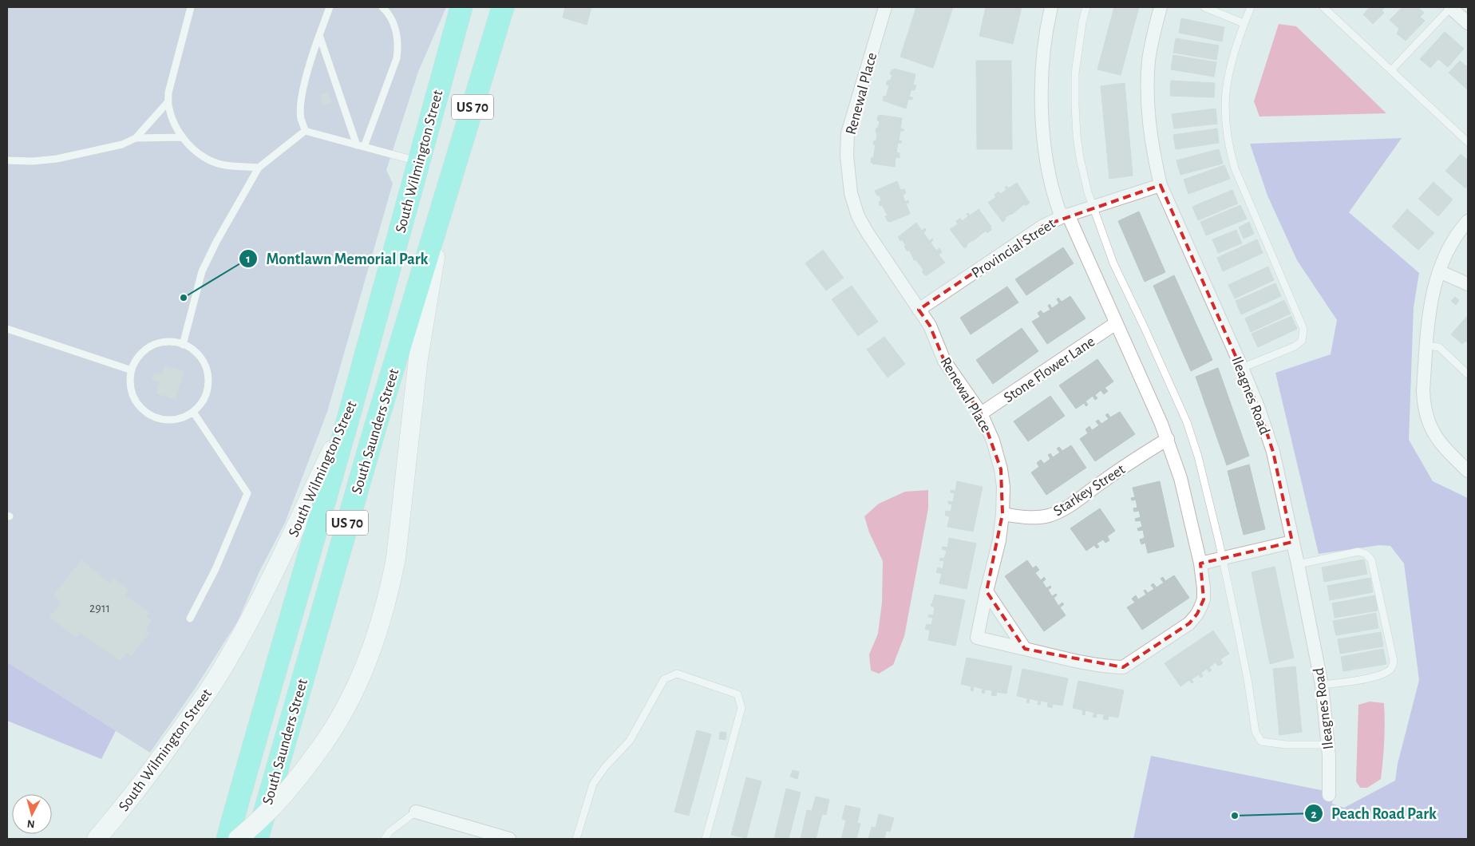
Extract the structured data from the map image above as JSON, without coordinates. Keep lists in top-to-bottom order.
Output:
{
  "streets": {
    "highway": ["US 70", "South Wilmington Street", "South Saunders Street"],
    "street": [
      "Renewal Place",
      "Provincial Street",
      "Stone Flower Lane",
      "Ileagnes Road",
      "Starkey Street"
    ]
  },
  "crossings": [
    ["Renewal Place", "Provincial Street"],
    ["Renewal Place", "Stone Flower Lane"],
    ["Renewal Place", "Starkey Street"],
    ["US 70", "South Saunders Street"],
    ["South Wilmington Street", "South Saunders Street"],
    ["Provincial Street", "Ileagnes Road"]
  ],
  "places": ["Montlawn Memorial Park", "Peach Road Park"],
  "house_numbers": ["2911"],
  "north": "bottom"
}
